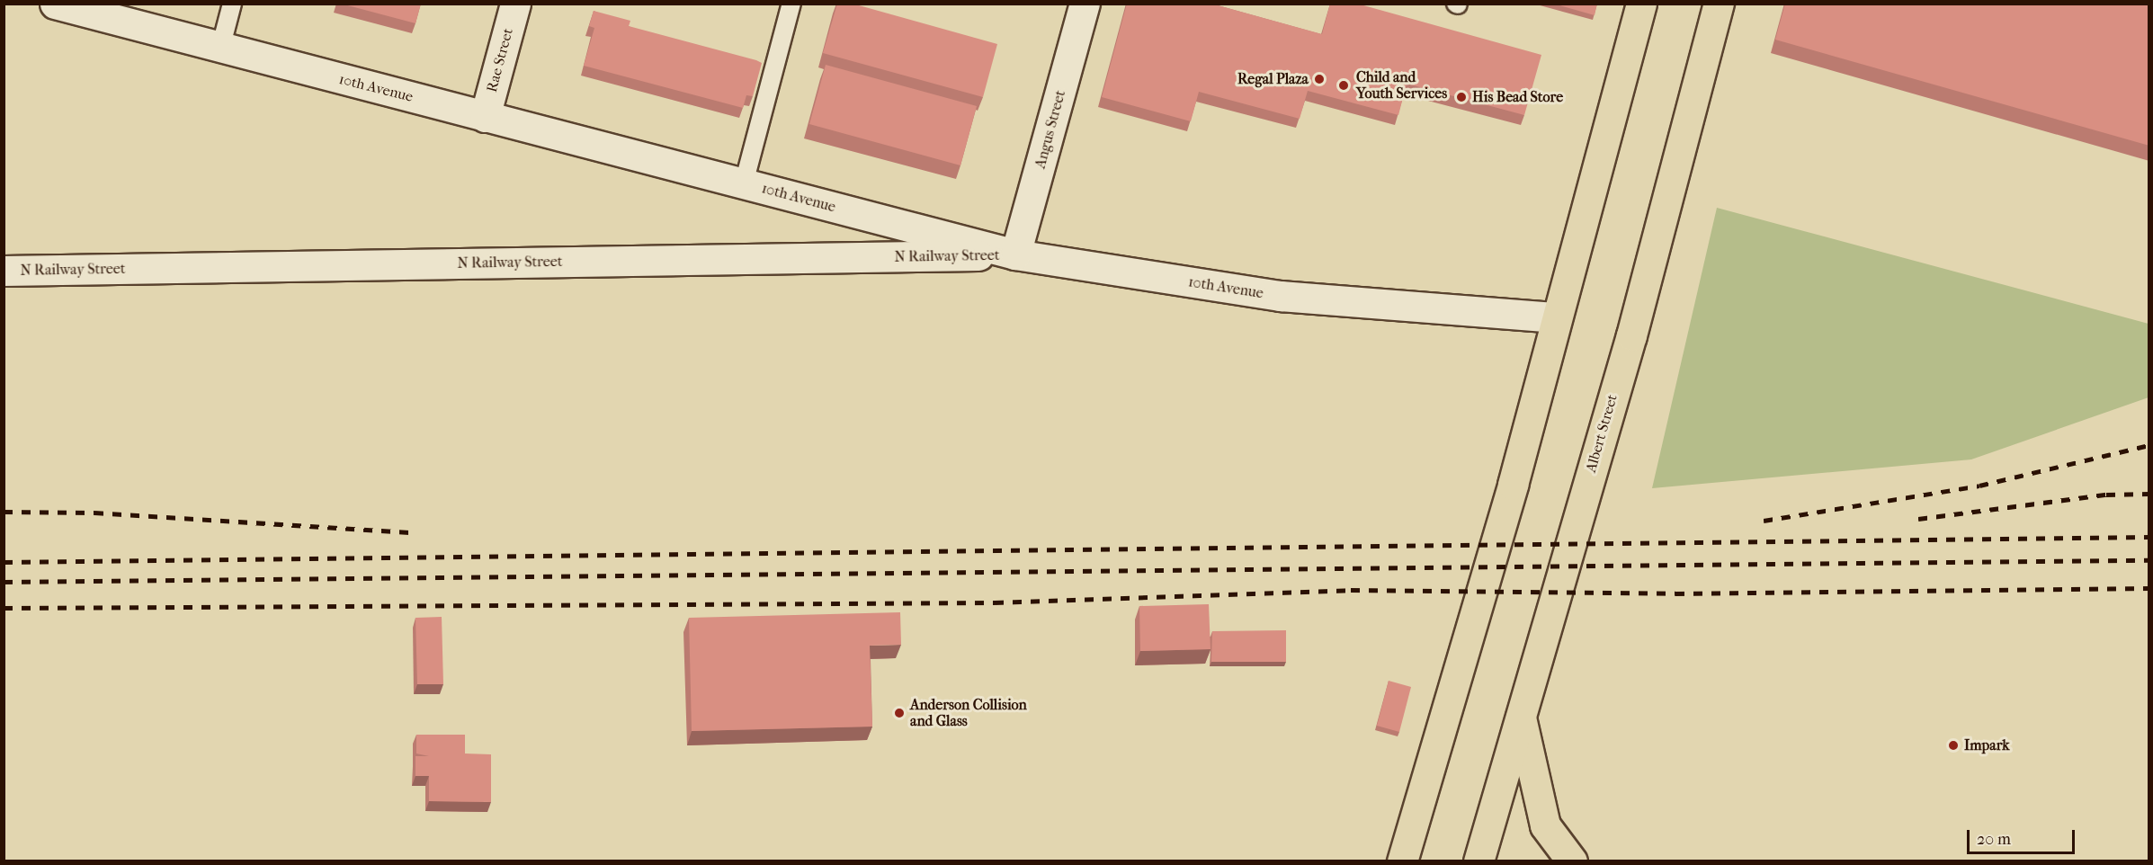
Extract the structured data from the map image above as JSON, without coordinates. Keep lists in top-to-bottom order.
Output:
{
  "streets": {
    "main road": ["Albert Street"],
    "street": [
      "Rae Street",
      "10th Avenue",
      "Angus Street",
      "N Railway Street"
    ]
  },
  "crossings": [
    ["Rae Street", "10th Avenue"],
    ["10th Avenue", "Angus Street"],
    ["10th Avenue", "N Railway Street"],
    ["Angus Street", "N Railway Street"]
  ],
  "places": [
    "Regal Plaza",
    "Child and Youth Services",
    "His Bead Store",
    "Anderson Collision and Glass",
    "Impark"
  ],
  "scale_bar": "20 m"
}
